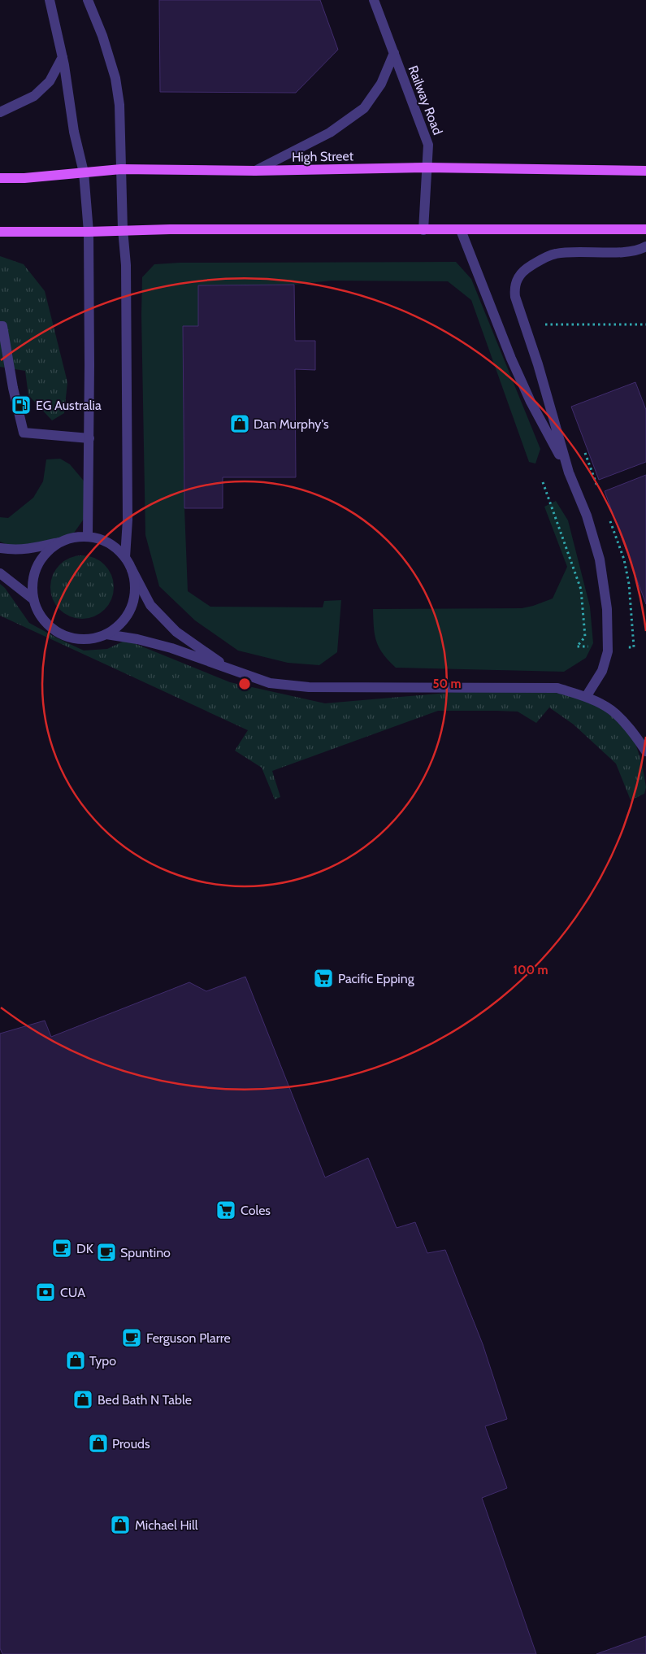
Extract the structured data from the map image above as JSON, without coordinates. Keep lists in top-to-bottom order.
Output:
{
  "streets": {
    "main road": ["High Street"],
    "street": ["Railway Road"]
  },
  "crossings": [
    ["Railway Road", "High Street"]
  ],
  "places": {
    "fuel station": ["EG Australia"],
    "shop": [
      "Dan Murphy's",
      "Typo",
      "Bed Bath N Table",
      "Prouds",
      "Michael Hill"
    ],
    "supermarket": ["Pacific Epping", "Coles"],
    "cafe": ["DK", "Spuntino", "Ferguson Plarre"],
    "bank": ["CUA"]
  },
  "rings": ["50 m", "100 m"]
}
